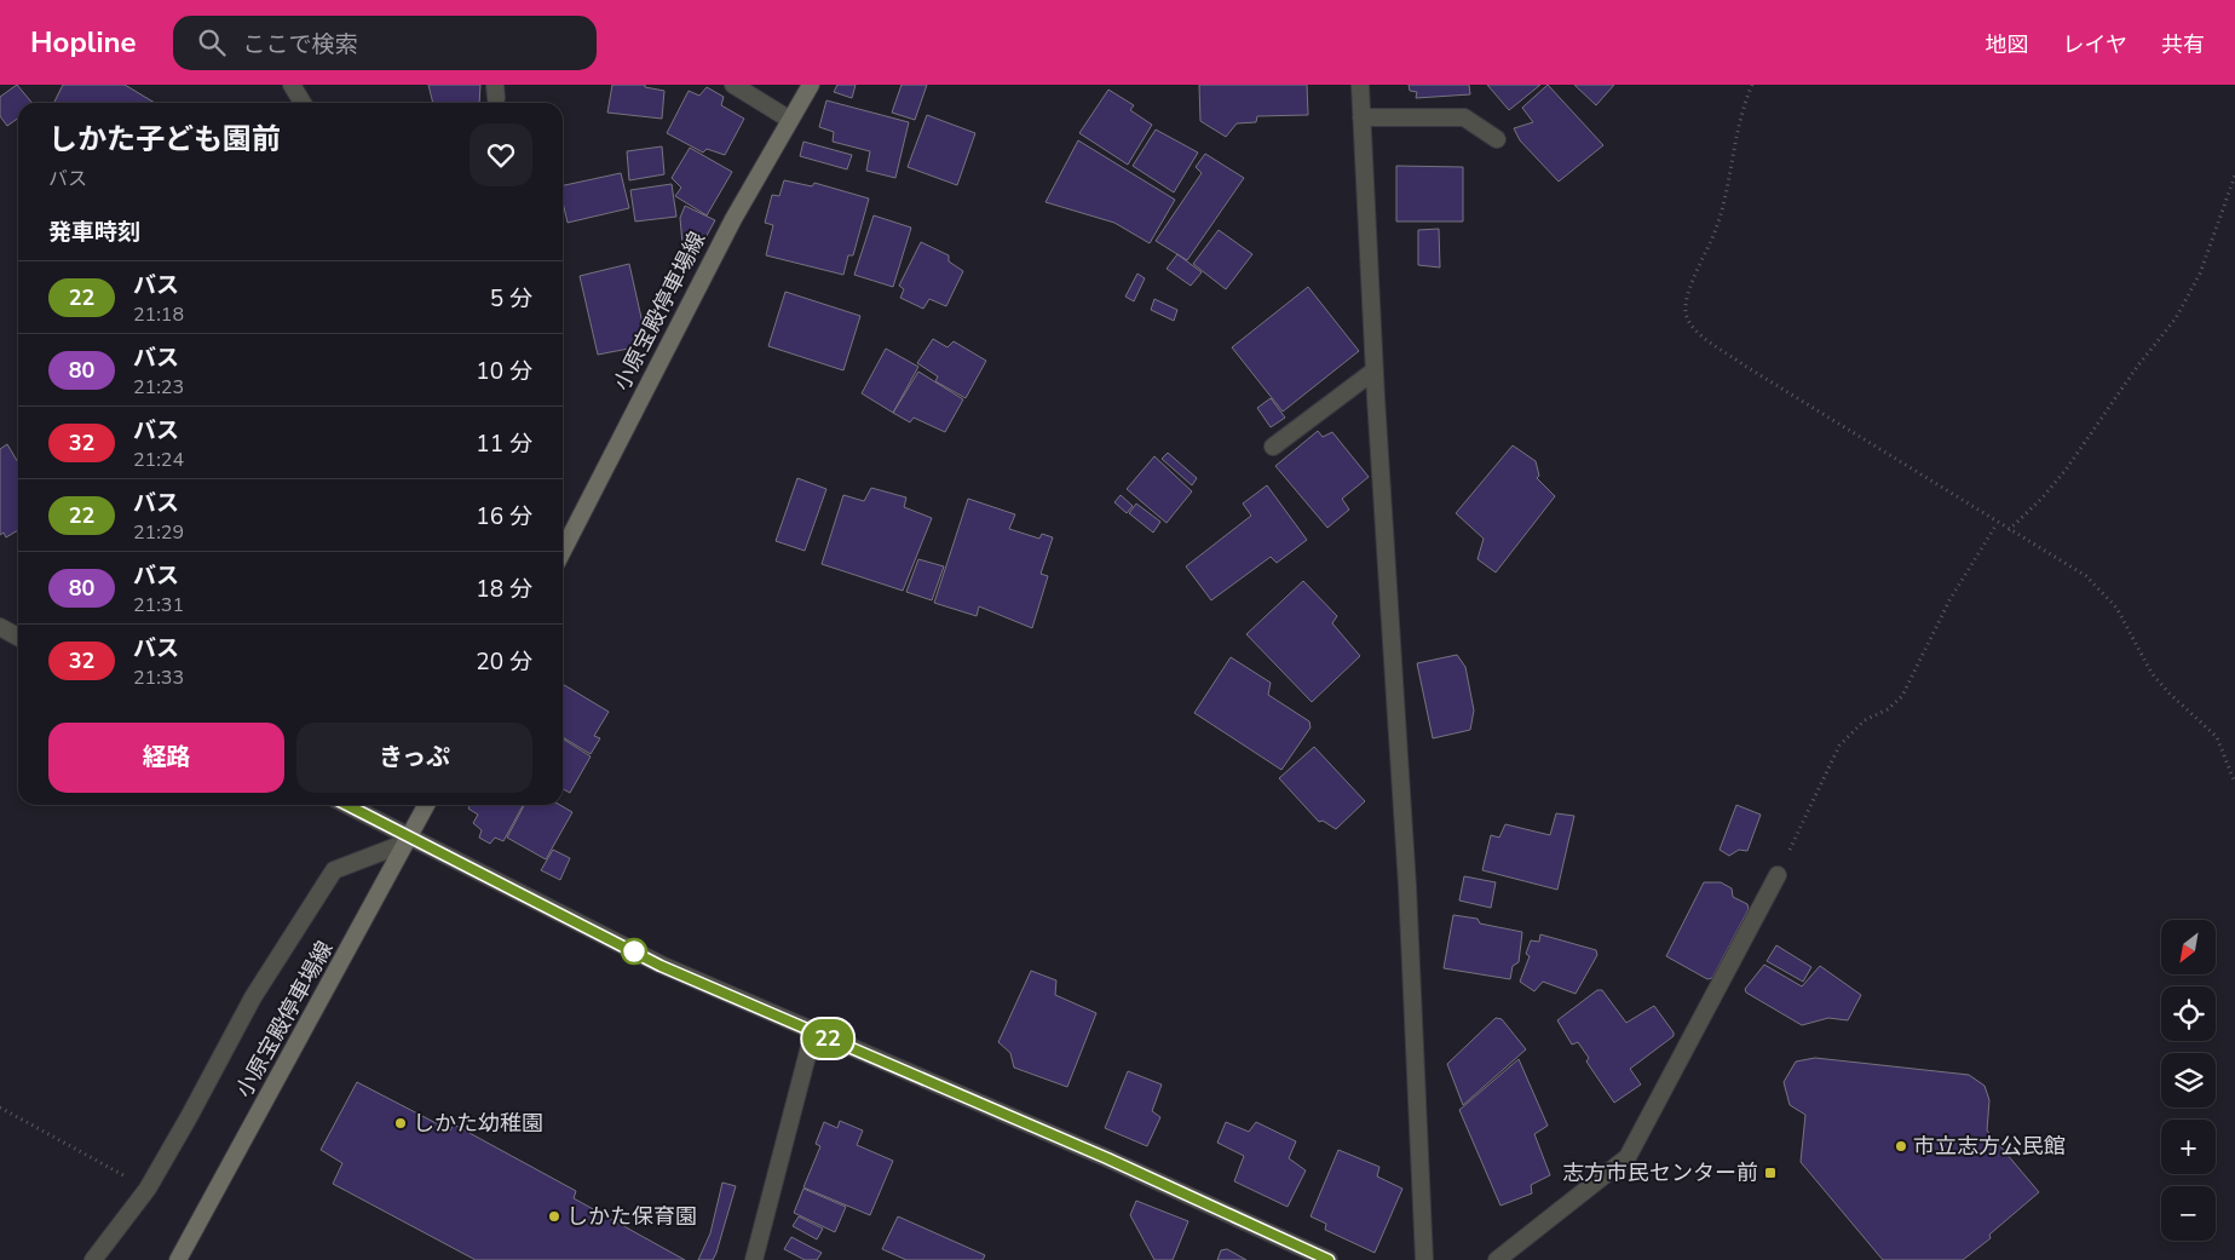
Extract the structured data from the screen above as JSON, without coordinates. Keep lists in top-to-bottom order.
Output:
{
  "streets": {
    "main road": ["小原宝殿停車場線"]
  },
  "places": {
    "other": ["しかた幼稚園", "市立志方公民館", "しかた保育園"],
    "transit": ["志方市民センター前"]
  },
  "lines": ["bus line 22"],
  "north": "bottom left",
  "page": {
    "header": "Hopline",
    "search": "ここで検索",
    "nav": ["地図", "レイヤ", "共有"],
    "on_map": "22",
    "heading": [
      ["しかた子ども園前", "バス"],
      "発車時刻"
    ],
    "list": [
      {
        "mark": "22",
        "name": "バス",
        "note": "21:18",
        "value": "5 分"
      },
      {
        "mark": "80",
        "name": "バス",
        "note": "21:23",
        "value": "10 分"
      },
      {
        "mark": "32",
        "name": "バス",
        "note": "21:24",
        "value": "11 分"
      },
      {
        "mark": "22",
        "name": "バス",
        "note": "21:29",
        "value": "16 分"
      },
      {
        "mark": "80",
        "name": "バス",
        "note": "21:31",
        "value": "18 分"
      },
      {
        "mark": "32",
        "name": "バス",
        "note": "21:33",
        "value": "20 分"
      }
    ],
    "buttons": ["経路", "きっぷ"],
    "map_buttons": ["+", "−"]
  }
}
